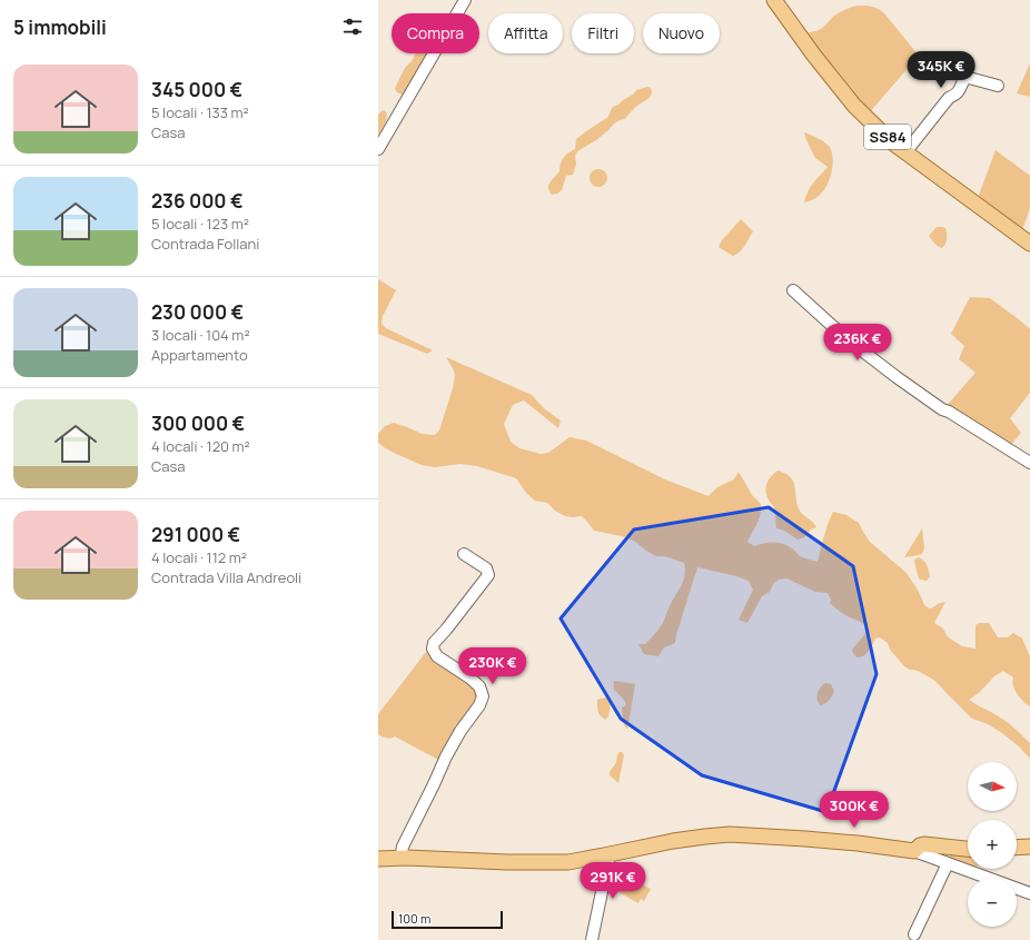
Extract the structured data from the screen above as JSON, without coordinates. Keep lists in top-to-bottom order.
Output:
{
  "streets": {
    "main road": ["SS84"]
  },
  "scale_bar": "100 m",
  "north": "right",
  "page": {
    "heading": "5 immobili",
    "chip": [
      "Compra",
      "Affitta",
      "Filtri",
      "Nuovo"
    ],
    "price": [
      "345K €",
      "236K €",
      "230K €",
      "300K €",
      "291K €"
    ],
    "list": [
      {
        "name": "345 000 €",
        "note": "5 locali · 133 m² · Casa"
      },
      {
        "name": "236 000 €",
        "note": "5 locali · 123 m² · Contrada Follani"
      },
      {
        "name": "230 000 €",
        "note": "3 locali · 104 m² · Appartamento"
      },
      {
        "name": "300 000 €",
        "note": "4 locali · 120 m² · Casa"
      },
      {
        "name": "291 000 €",
        "note": "4 locali · 112 m² · Contrada Villa Andreoli"
      }
    ],
    "map_buttons": ["+", "−"],
    "scale": "100 m"
  }
}
